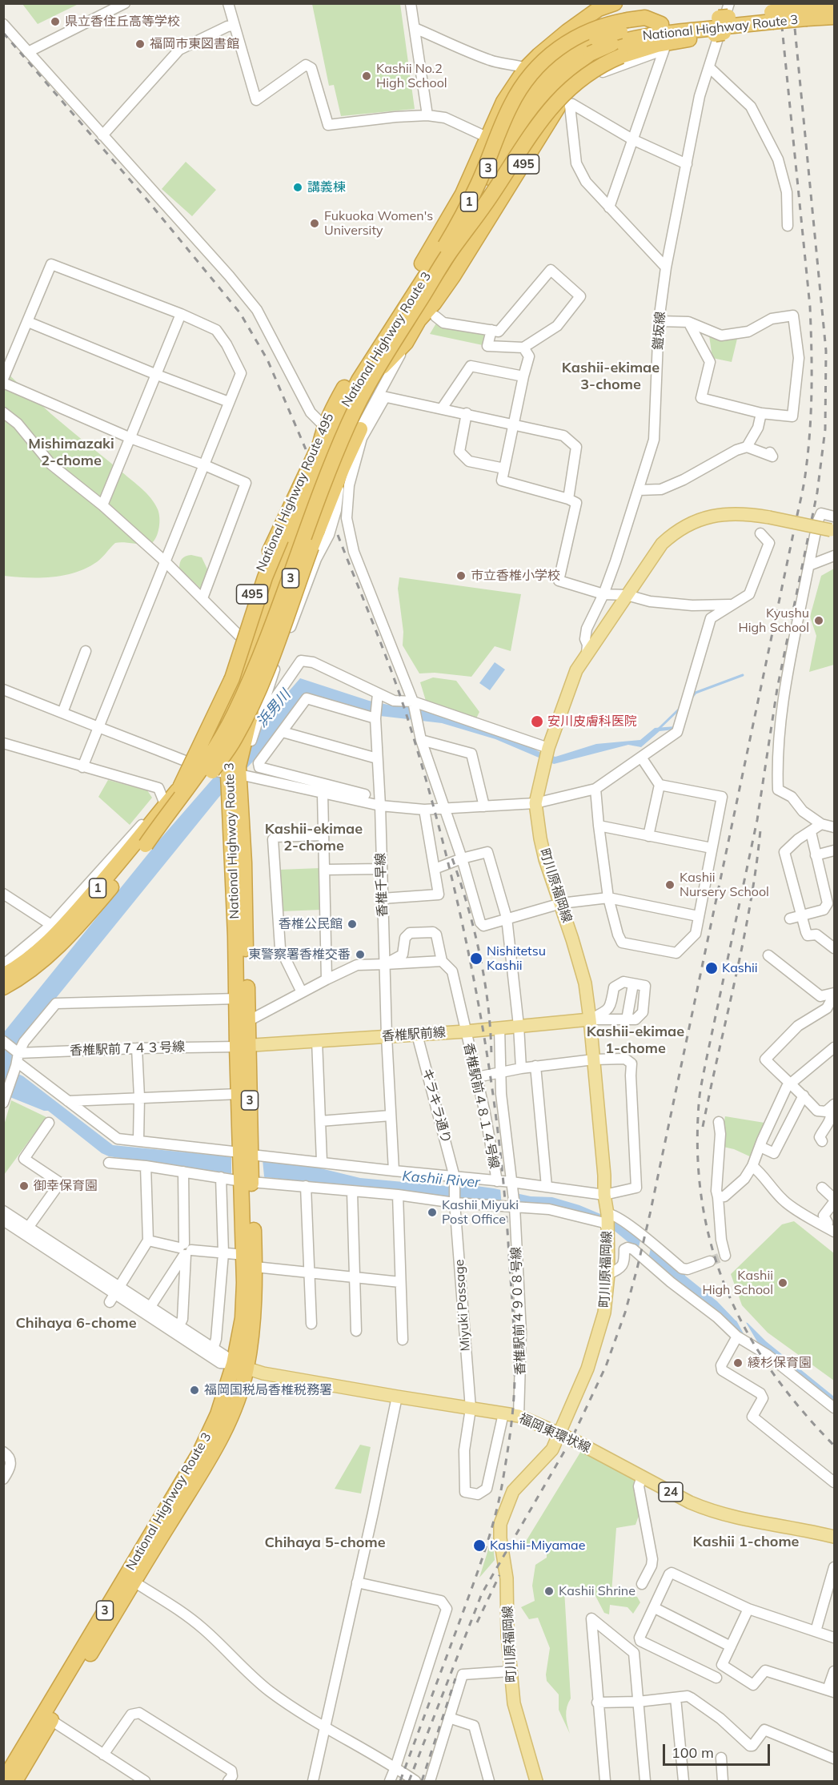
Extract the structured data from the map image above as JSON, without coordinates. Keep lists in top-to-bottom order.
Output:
{
  "streets": {
    "highway": [
      "National Highway Route 3",
      "495",
      "3",
      "1",
      "National Highway Route 495"
    ],
    "main road": [
      "町川原福岡線",
      "香椎駅前線",
      "福岡東環状線",
      "24"
    ],
    "street": [
      "鎧坂線",
      "香椎千早線",
      "香椎駅前７４３号線",
      "キラキラ通り",
      "香椎駅前４８１４号線",
      "Miyuki Passage",
      "香椎駅前４９０８号線"
    ]
  },
  "crossings": [
    ["National Highway Route 3", "495"],
    ["National Highway Route 3", "1"],
    ["National Highway Route 3", "鎧坂線"],
    ["National Highway Route 3", "National Highway Route 495"],
    ["National Highway Route 3", "香椎駅前線"],
    ["National Highway Route 3", "香椎駅前７４３号線"],
    ["National Highway Route 3", "福岡東環状線"],
    ["1", "鎧坂線"],
    ["鎧坂線", "町川原福岡線"],
    ["香椎千早線", "香椎駅前線"],
    ["町川原福岡線", "香椎駅前線"],
    ["町川原福岡線", "福岡東環状線"],
    ["香椎駅前線", "香椎駅前７４３号線"],
    ["香椎駅前線", "キラキラ通り"],
    ["香椎駅前線", "香椎駅前４８１４号線"],
    ["香椎駅前線", "香椎駅前４９０８号線"],
    ["キラキラ通り", "Miyuki Passage"],
    ["Miyuki Passage", "福岡東環状線"],
    ["香椎駅前４９０８号線", "福岡東環状線"]
  ],
  "districts": [
    "Kashii-ekimae 3-chome",
    "Mishimazaki 2-chome",
    "Kashii-ekimae 2-chome",
    "Kashii-ekimae 1-chome",
    "Chihaya 6-chome",
    "Kashii 1-chome",
    "Chihaya 5-chome"
  ],
  "water": ["浜男川", "Kashii River"],
  "places": [
    "県立香住丘高等学校",
    "福岡市東図書館",
    "Kashii No.2 High School",
    "講義棟",
    "Fukuoka Women's University",
    "市立香椎小学校",
    "Kyushu High School",
    "安川皮膚科医院",
    "Kashii Nursery School",
    "香椎公民館",
    "東警察署香椎交番",
    "Nishitetsu Kashii",
    "Kashii",
    "御幸保育園",
    "Kashii Miyuki Post Office",
    "Kashii High School",
    "綾杉保育園",
    "福岡国税局香椎税務署",
    "Kashii-Miyamae",
    "Kashii Shrine"
  ],
  "scale_bar": "100 m"
}
